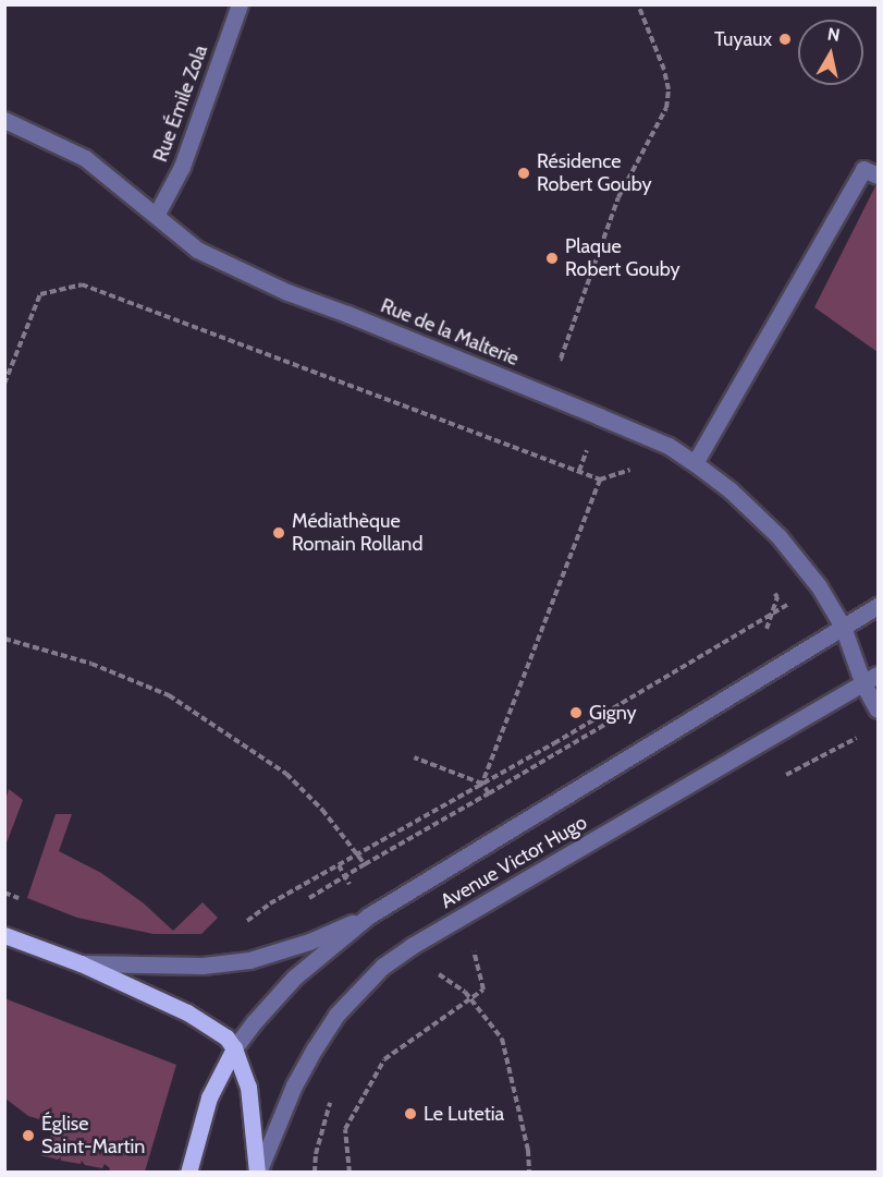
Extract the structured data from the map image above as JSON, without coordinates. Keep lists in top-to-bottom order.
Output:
{
  "streets": {
    "street": ["Rue Émile Zola", "Rue de la Malterie", "Avenue Victor Hugo"]
  },
  "crossings": [
    ["Rue Émile Zola", "Rue de la Malterie"],
    ["Rue de la Malterie", "Avenue Victor Hugo"]
  ],
  "places": [
    "Tuyaux",
    "Résidence Robert Gouby",
    "Plaque Robert Gouby",
    "Médiathèque Romain Rolland",
    "Gigny",
    "Le Lutetia",
    "Église Saint-Martin"
  ],
  "north": "top"
}
